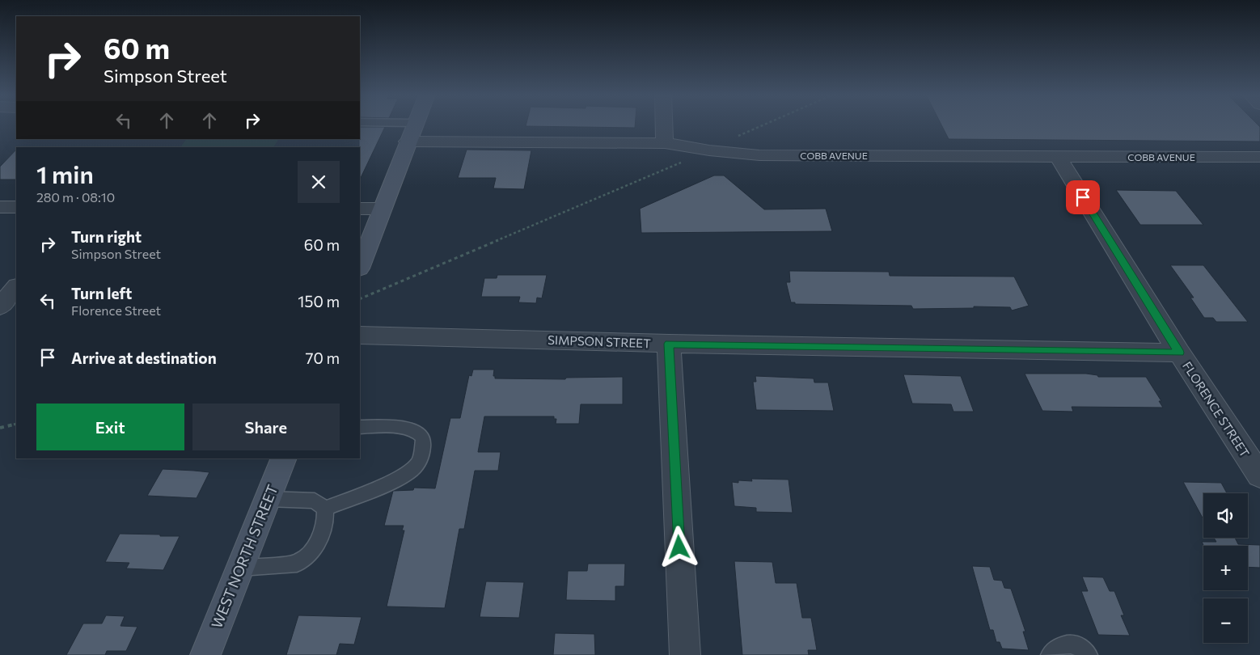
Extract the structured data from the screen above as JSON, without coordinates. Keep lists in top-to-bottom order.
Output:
{
  "streets": {
    "street": [
      "COBB AVENUE",
      "SIMPSON STREET",
      "FLORENCE STREET",
      "WEST NORTH STREET"
    ]
  },
  "crossings": [
    ["COBB AVENUE", "FLORENCE STREET"],
    ["SIMPSON STREET", "FLORENCE STREET"]
  ],
  "page": {
    "turn": ["60 m", "Simpson Street"],
    "heading": ["1 min", "280 m · 08:10"],
    "list": [
      {
        "name": "Turn right",
        "note": "Simpson Street",
        "value": "60 m"
      },
      {
        "name": "Turn left",
        "note": "Florence Street",
        "value": "150 m"
      },
      {
        "name": "Arrive at destination",
        "value": "70 m"
      }
    ],
    "buttons": ["Exit", "Share"],
    "map_buttons": ["+", "−"]
  }
}
